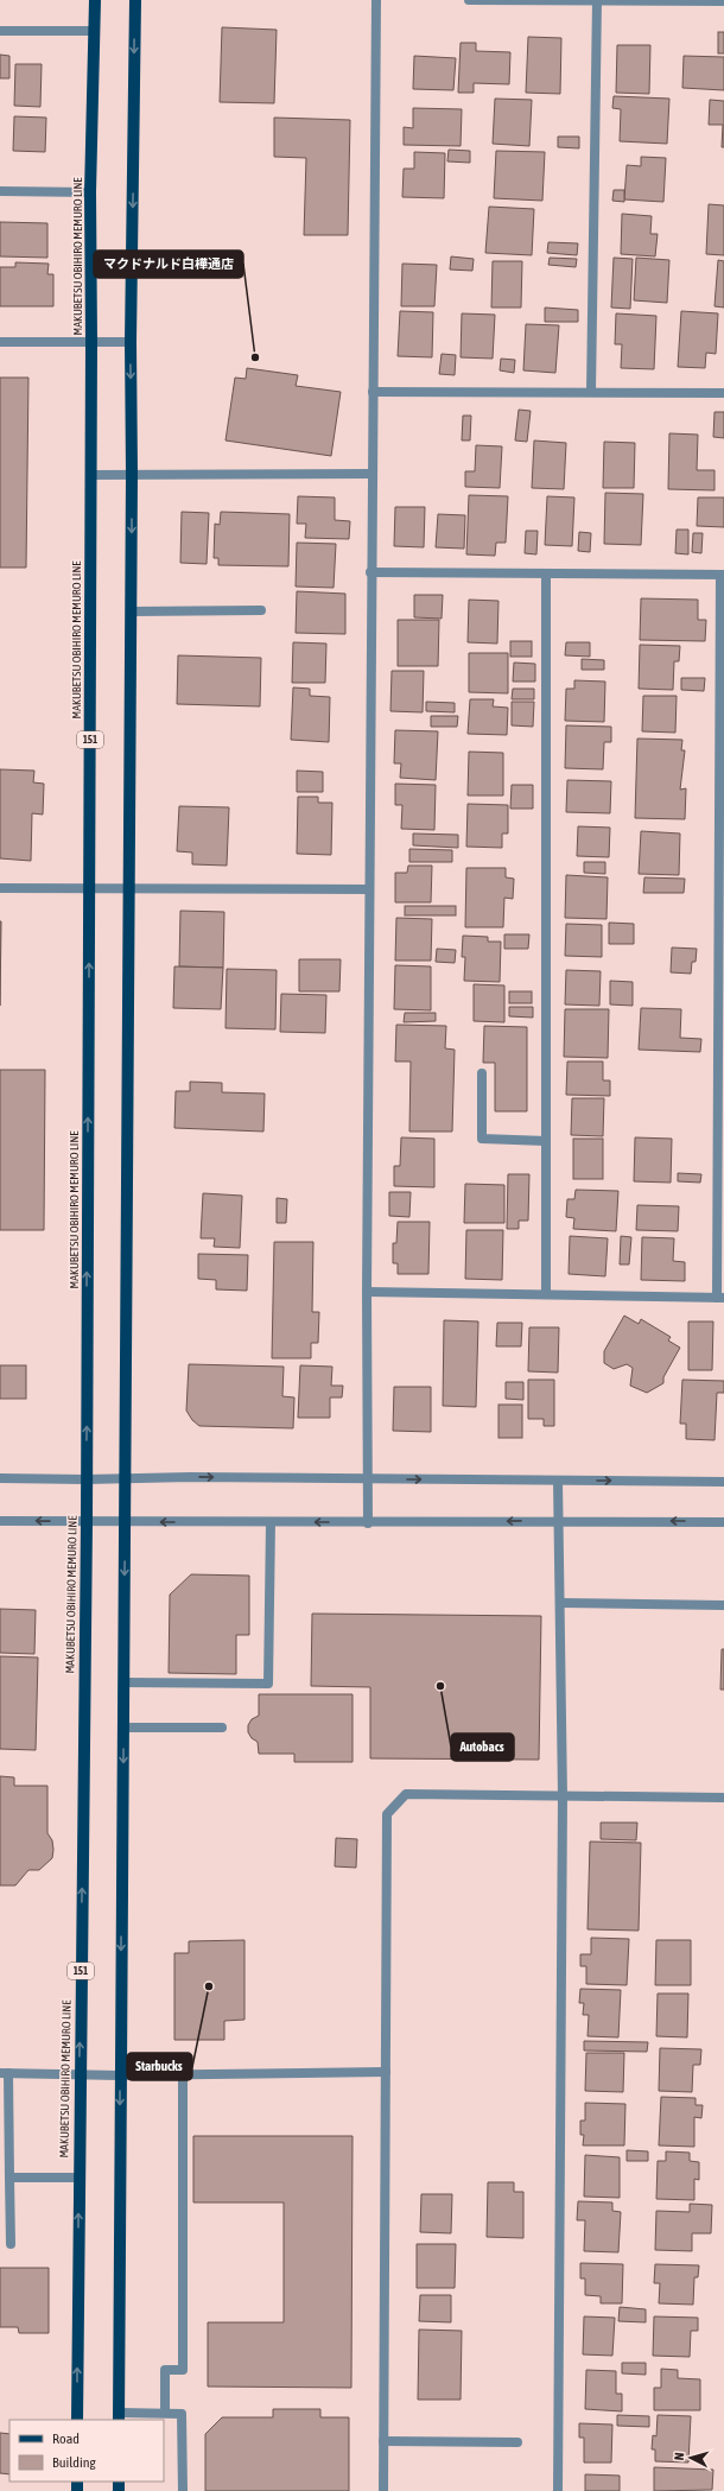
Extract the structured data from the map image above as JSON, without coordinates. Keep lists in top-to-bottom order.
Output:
{
  "streets": {
    "main road": ["MAKUBETSU OBIHIRO MEMURO LINE", "151"]
  },
  "places": ["マクドナルド白樺通店", "Autobacs", "Starbucks"],
  "legend": ["Road", "Building"],
  "north": "left"
}
